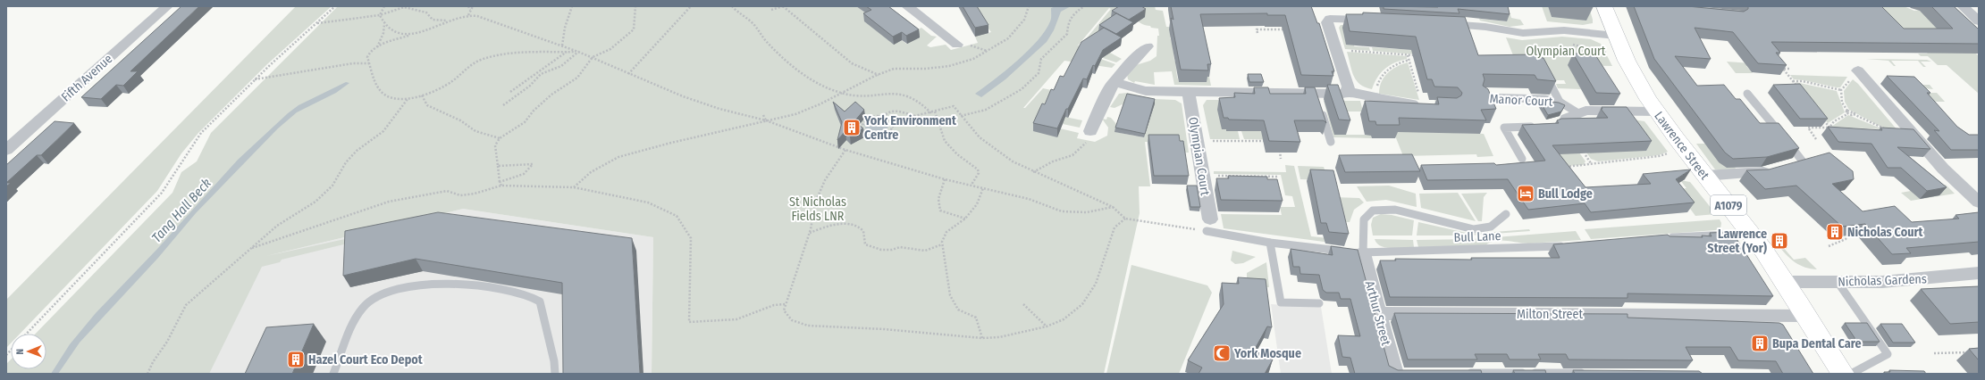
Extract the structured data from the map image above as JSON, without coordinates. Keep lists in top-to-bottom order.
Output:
{
  "streets": {
    "main road": ["Lawrence Street", "A1079"],
    "street": [
      "Fifth Avenue",
      "Manor Court",
      "Olympian Court",
      "Nicholas Gardens",
      "Arthur Street",
      "Milton Street"
    ],
    "lane": ["Bull Lane"]
  },
  "crossings": [
    ["Manor Court", "Lawrence Street"],
    ["Lawrence Street", "A1079"],
    ["Lawrence Street", "Nicholas Gardens"],
    ["Lawrence Street", "Milton Street"],
    ["Olympian Court", "Bull Lane"],
    ["Bull Lane", "Arthur Street"],
    ["Arthur Street", "Milton Street"]
  ],
  "water": ["Tang Hall Beck"],
  "parks": ["Olympian Court", "St Nicholas Fields LNR"],
  "places": {
    "building": [
      "York Environment Centre",
      "Nicholas Court",
      "Lawrence Street (Yor)",
      "Bupa Dental Care",
      "Hazel Court Eco Depot"
    ],
    "hotel": ["Bull Lodge"],
    "mosque": ["York Mosque"]
  },
  "north": "left"
}
